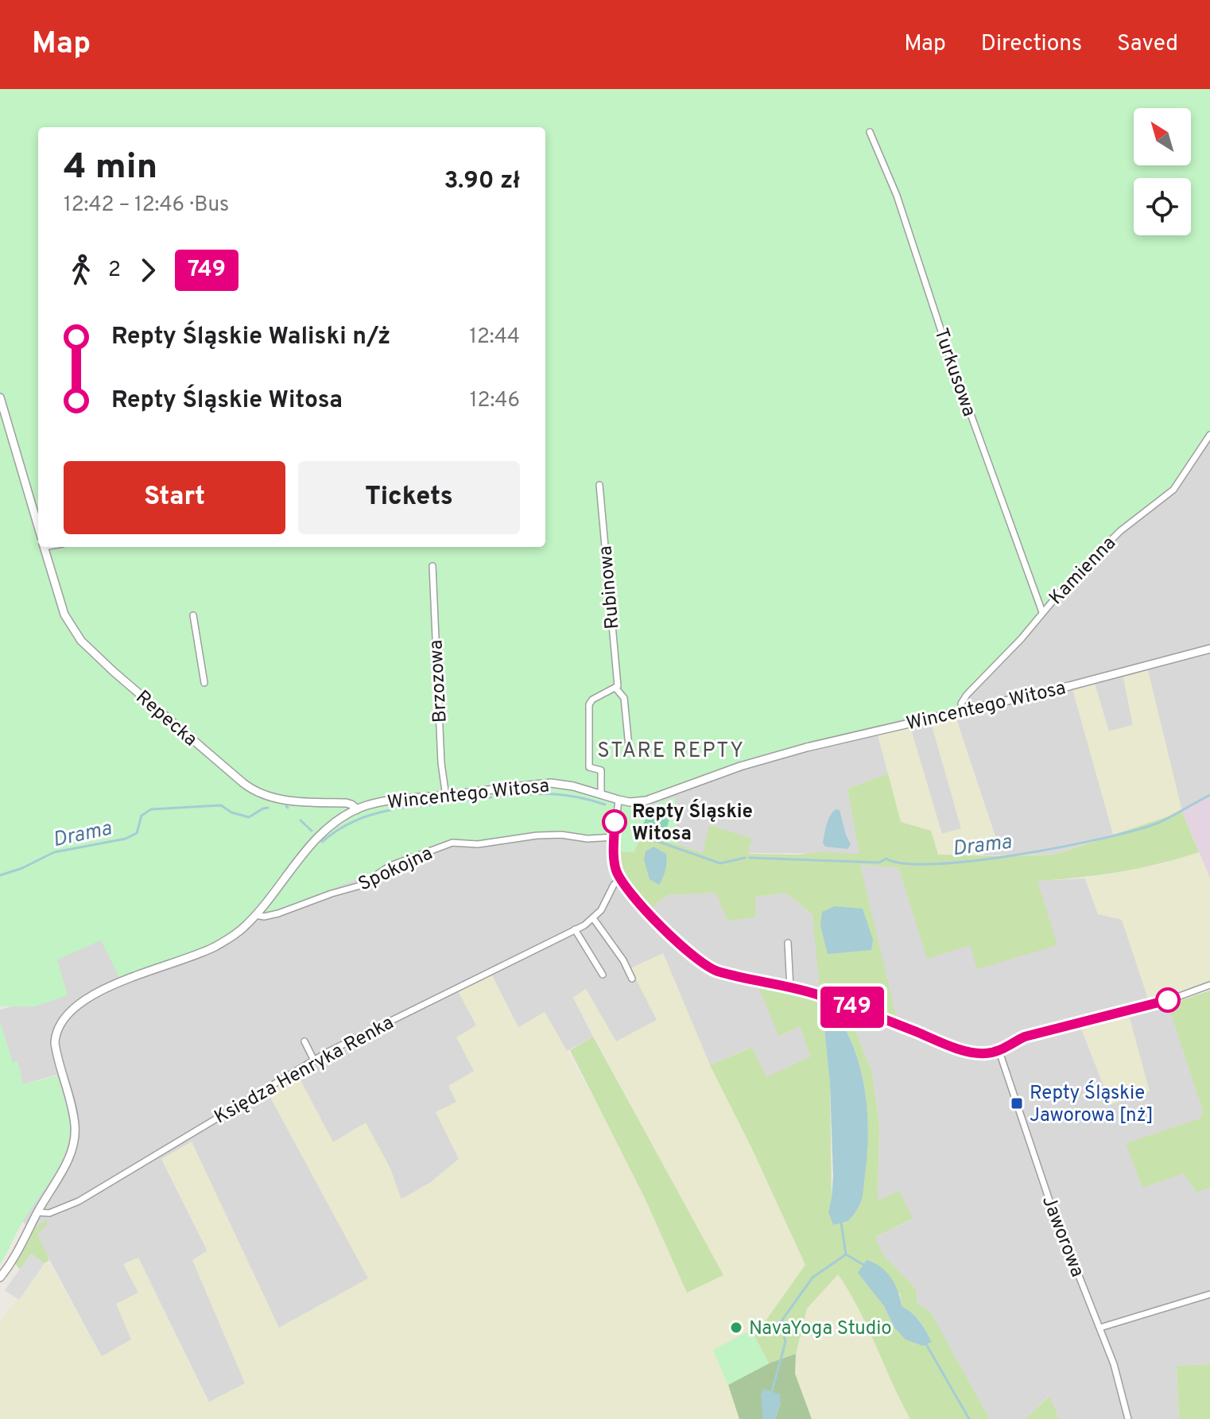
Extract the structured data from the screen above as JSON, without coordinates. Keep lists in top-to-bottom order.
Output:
{
  "streets": {
    "street": [
      "Turkusowa",
      "Kamienna",
      "Rubinowa",
      "Brzozowa",
      "Wincentego Witosa",
      "Repecka",
      "Spokojna",
      "Księdza Henryka Renka",
      "Jaworowa"
    ]
  },
  "crossings": [
    ["Turkusowa", "Kamienna"],
    ["Kamienna", "Wincentego Witosa"],
    ["Brzozowa", "Wincentego Witosa"],
    ["Wincentego Witosa", "Repecka"],
    ["Wincentego Witosa", "Spokojna"],
    ["Wincentego Witosa", "Księdza Henryka Renka"]
  ],
  "districts": ["STARE REPTY"],
  "water": ["Drama"],
  "places": {
    "other": ["Repty Śląskie Witosa", "NavaYoga Studio"],
    "transit": ["Repty Śląskie Jaworowa [nż]"]
  },
  "lines": ["bus line 749"],
  "north": "top left",
  "page": {
    "header": "Map",
    "nav": ["Map", "Directions", "Saved"],
    "on_map": "749",
    "heading": ["4 min", "12:42 – 12:46 · Bus", "3.90 zł"],
    "legs": ["2", "749"],
    "list": [
      {
        "name": "Repty Śląskie Waliski n/ż",
        "value": "12:44"
      },
      {
        "name": "Repty Śląskie Witosa",
        "value": "12:46"
      }
    ],
    "buttons": ["Start", "Tickets"]
  }
}
